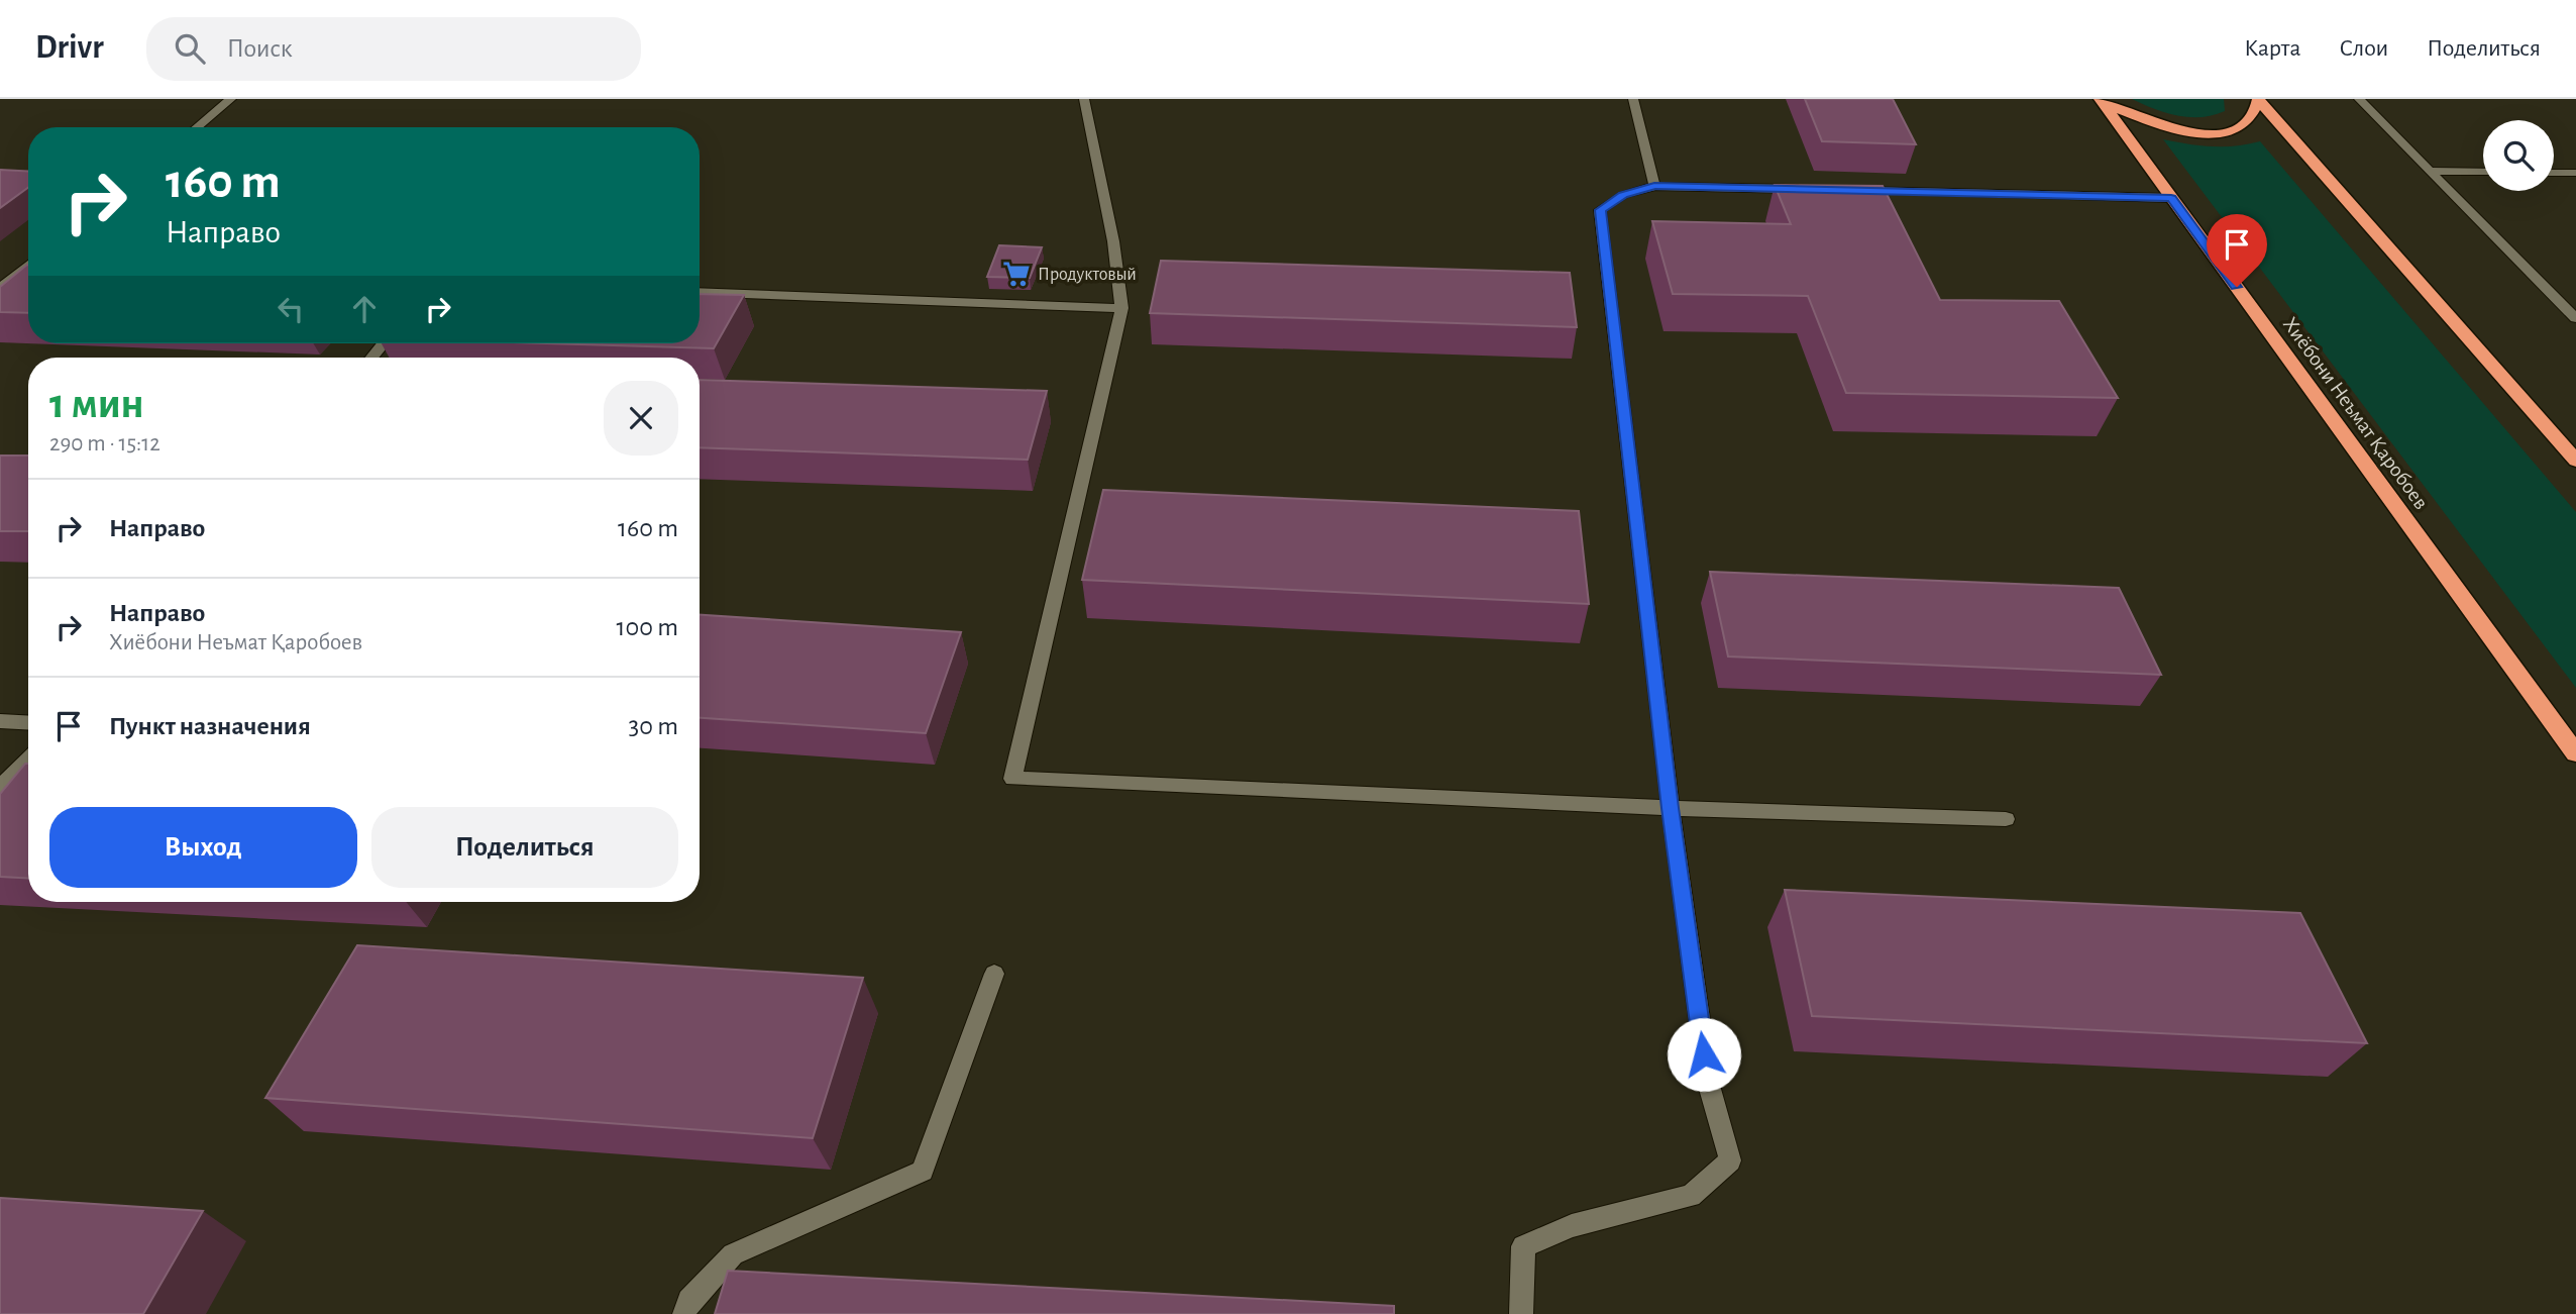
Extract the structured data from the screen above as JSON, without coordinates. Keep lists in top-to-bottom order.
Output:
{
  "streets": {
    "highway": ["Хиёбони Неъмат Қаробоев"]
  },
  "places": {
    "supermarket": ["Продуктовый"]
  },
  "page": {
    "header": "Drivr",
    "search": "Поиск",
    "nav": ["Карта", "Слои", "Поделиться"],
    "turn": ["160 m", "Направо"],
    "heading": ["1 мин", "290 m · 15:12"],
    "list": [
      {
        "name": "Направо",
        "value": "160 m"
      },
      {
        "name": "Направо",
        "note": "Хиёбони Неъмат Қаробоев",
        "value": "100 m"
      },
      {
        "name": "Пункт назначения",
        "value": "30 m"
      }
    ],
    "buttons": ["Выход", "Поделиться"]
  }
}
